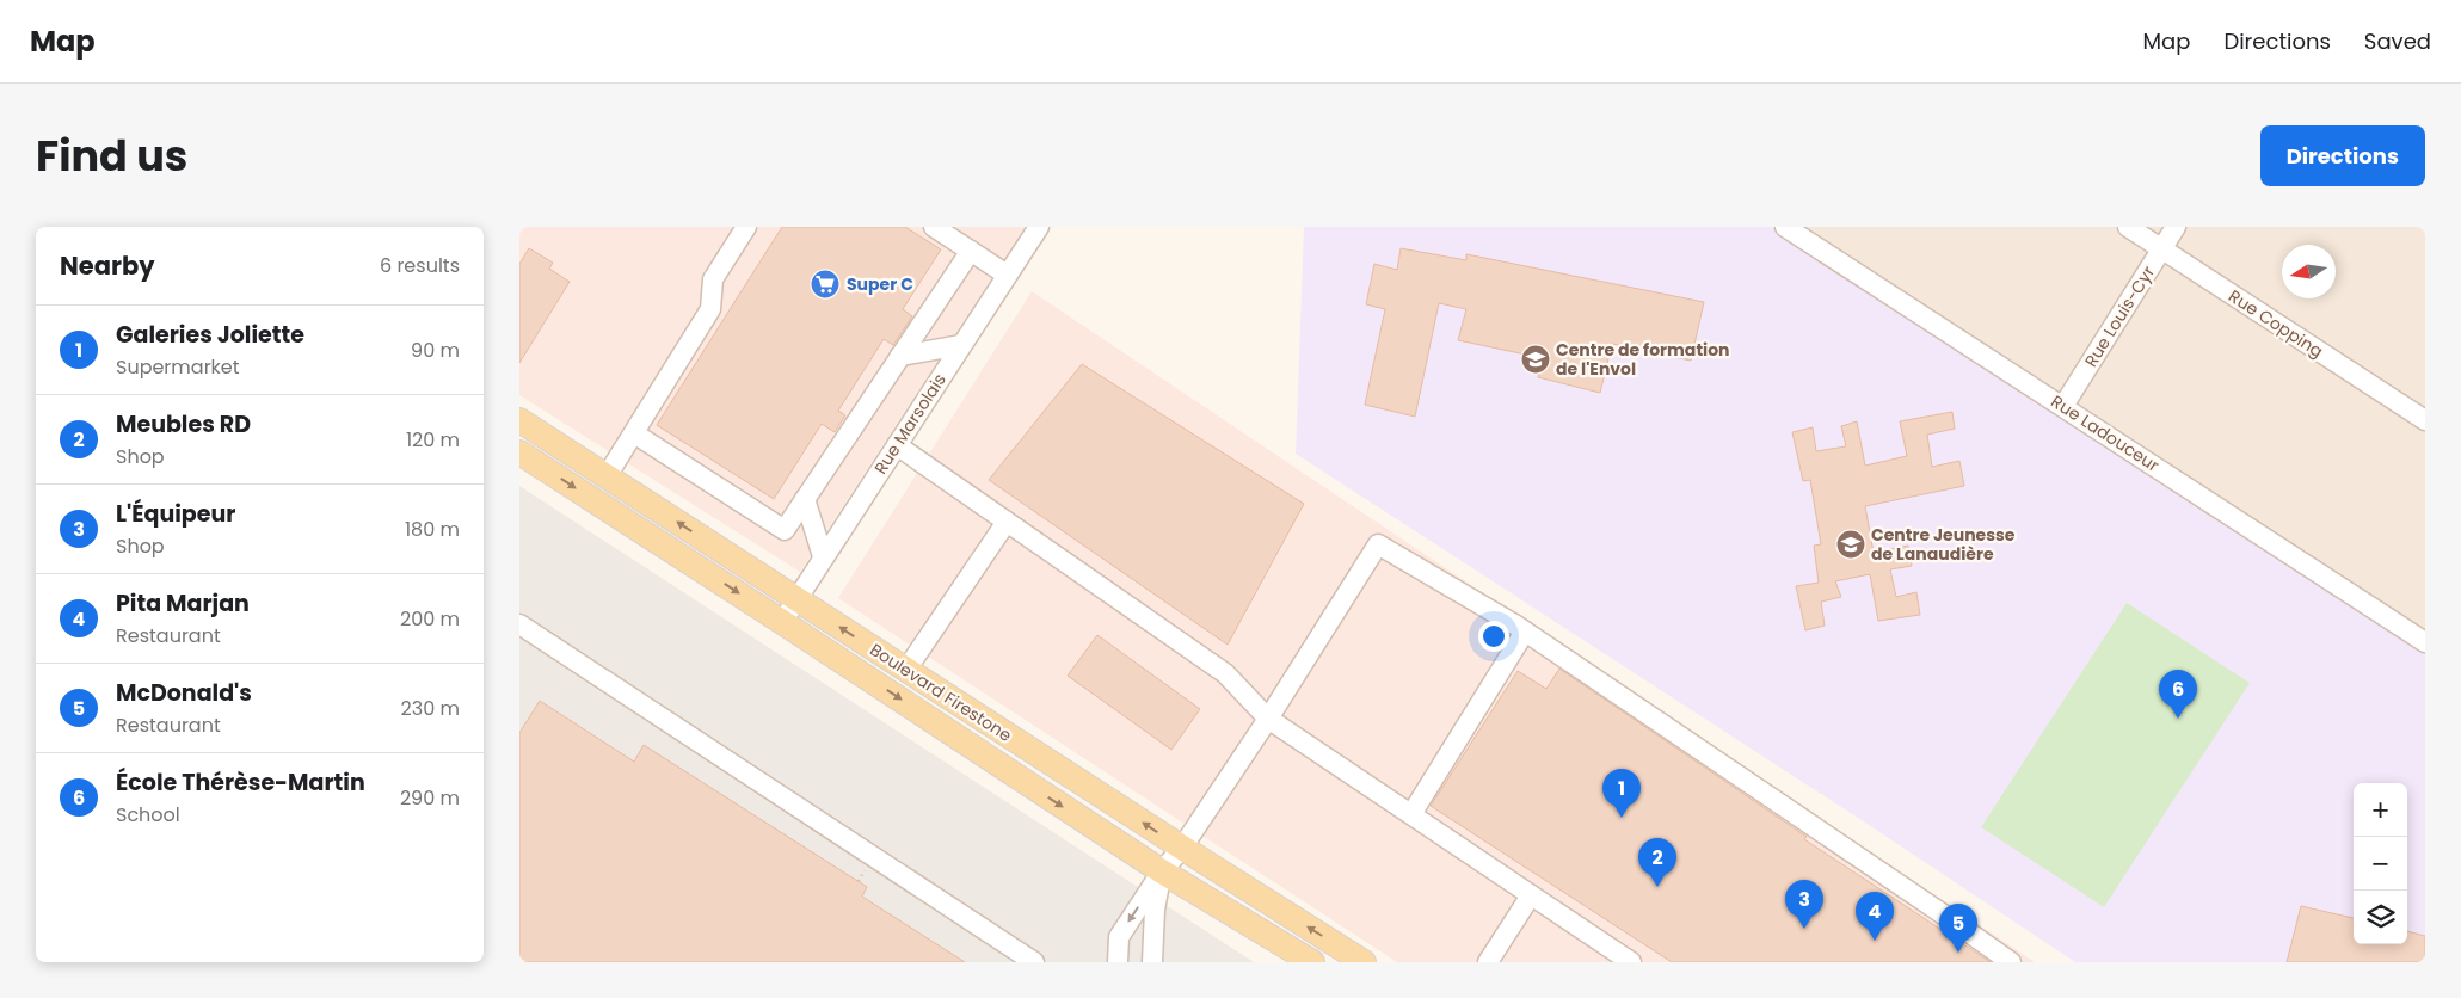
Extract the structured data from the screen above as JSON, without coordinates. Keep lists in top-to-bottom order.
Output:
{
  "streets": {
    "main road": ["Boulevard Firestone"],
    "street": [
      "Rue Louis-Cyr",
      "Rue Copping",
      "Rue Marsolais",
      "Rue Ladouceur"
    ]
  },
  "crossings": [
    ["Rue Louis-Cyr", "Rue Copping"],
    ["Rue Louis-Cyr", "Rue Ladouceur"],
    ["Rue Marsolais", "Boulevard Firestone"]
  ],
  "places": {
    "supermarket": ["Super C"],
    "school or university": ["Centre de formation de l'Envol", "Centre Jeunesse de Lanaudière"]
  },
  "north": "left",
  "page": {
    "header": "Map",
    "nav": ["Map", "Directions", "Saved"],
    "title": "Find us",
    "buttons": "Directions",
    "heading": ["Nearby", "6 results"],
    "list": [
      {
        "mark": "1",
        "name": "Galeries Joliette",
        "note": "Supermarket",
        "value": "90 m"
      },
      {
        "mark": "2",
        "name": "Meubles RD",
        "note": "Shop",
        "value": "120 m"
      },
      {
        "mark": "3",
        "name": "L'Équipeur",
        "note": "Shop",
        "value": "180 m"
      },
      {
        "mark": "4",
        "name": "Pita Marjan",
        "note": "Restaurant",
        "value": "200 m"
      },
      {
        "mark": "5",
        "name": "McDonald's",
        "note": "Restaurant",
        "value": "230 m"
      },
      {
        "mark": "6",
        "name": "École Thérèse-Martin",
        "note": "School",
        "value": "290 m"
      }
    ],
    "pins": [
      "6",
      "1",
      "2",
      "3",
      "4",
      "5"
    ],
    "map_buttons": ["+", "−"]
  }
}
